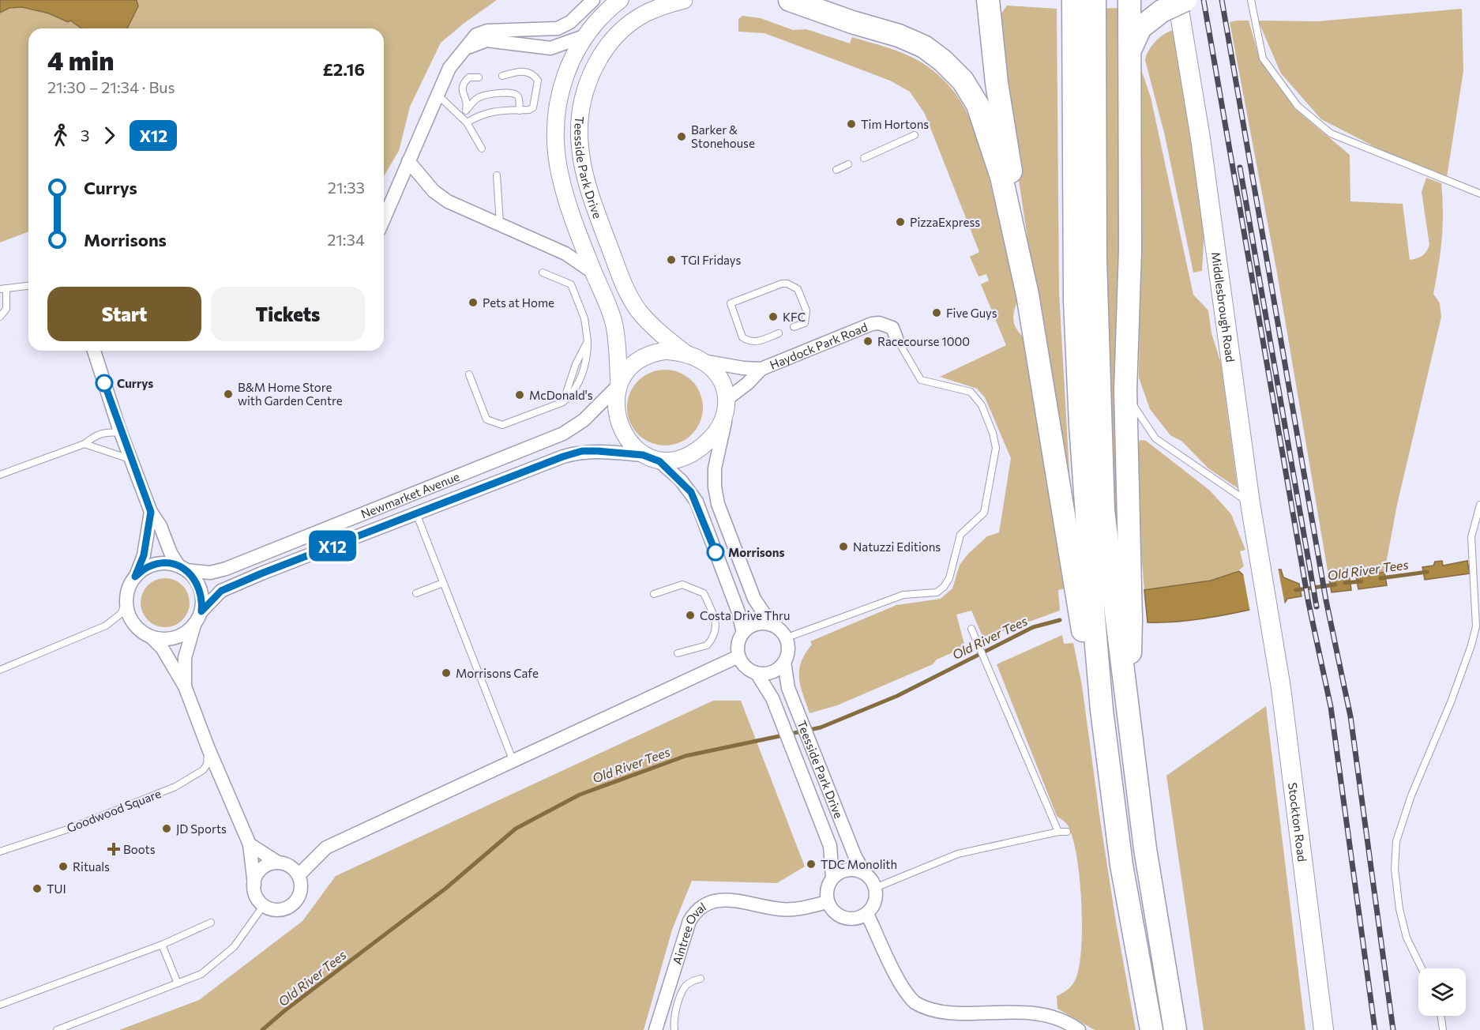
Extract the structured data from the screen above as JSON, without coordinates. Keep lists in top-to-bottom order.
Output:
{
  "streets": {
    "main road": ["Middlesbrough Road", "Stockton Road"],
    "street": [
      "Teesside Park Drive",
      "Haydock Park Road",
      "Newmarket Avenue",
      "Aintree Oval"
    ],
    "lane": ["Goodwood Square"]
  },
  "crossings": [
    ["Teesside Park Drive", "Newmarket Avenue"],
    ["Teesside Park Drive", "Aintree Oval"],
    ["Middlesbrough Road", "Stockton Road"]
  ],
  "water": ["Old River Tees"],
  "places": {
    "other": [
      "Tim Hortons",
      "Barker & Stonehouse",
      "PizzaExpress",
      "TGI Fridays",
      "Pets at Home",
      "Five Guys",
      "KFC",
      "Racecourse 1000",
      "Currys",
      "B&M Home Store with Garden Centre",
      "McDonald's",
      "Natuzzi Editions",
      "Morrisons",
      "Costa Drive Thru",
      "Morrisons Cafe",
      "JD Sports",
      "TDC Monolith",
      "Rituals",
      "TUI"
    ],
    "health": ["Boots"]
  },
  "lines": ["bus line X12"],
  "page": {
    "on_map": "X12",
    "heading": ["4 min", "21:30 – 21:34 · Bus", "£2.16"],
    "legs": ["3", "X12"],
    "list": [
      {
        "name": "Currys",
        "value": "21:33"
      },
      {
        "name": "Morrisons",
        "value": "21:34"
      }
    ],
    "buttons": ["Start", "Tickets"]
  }
}
